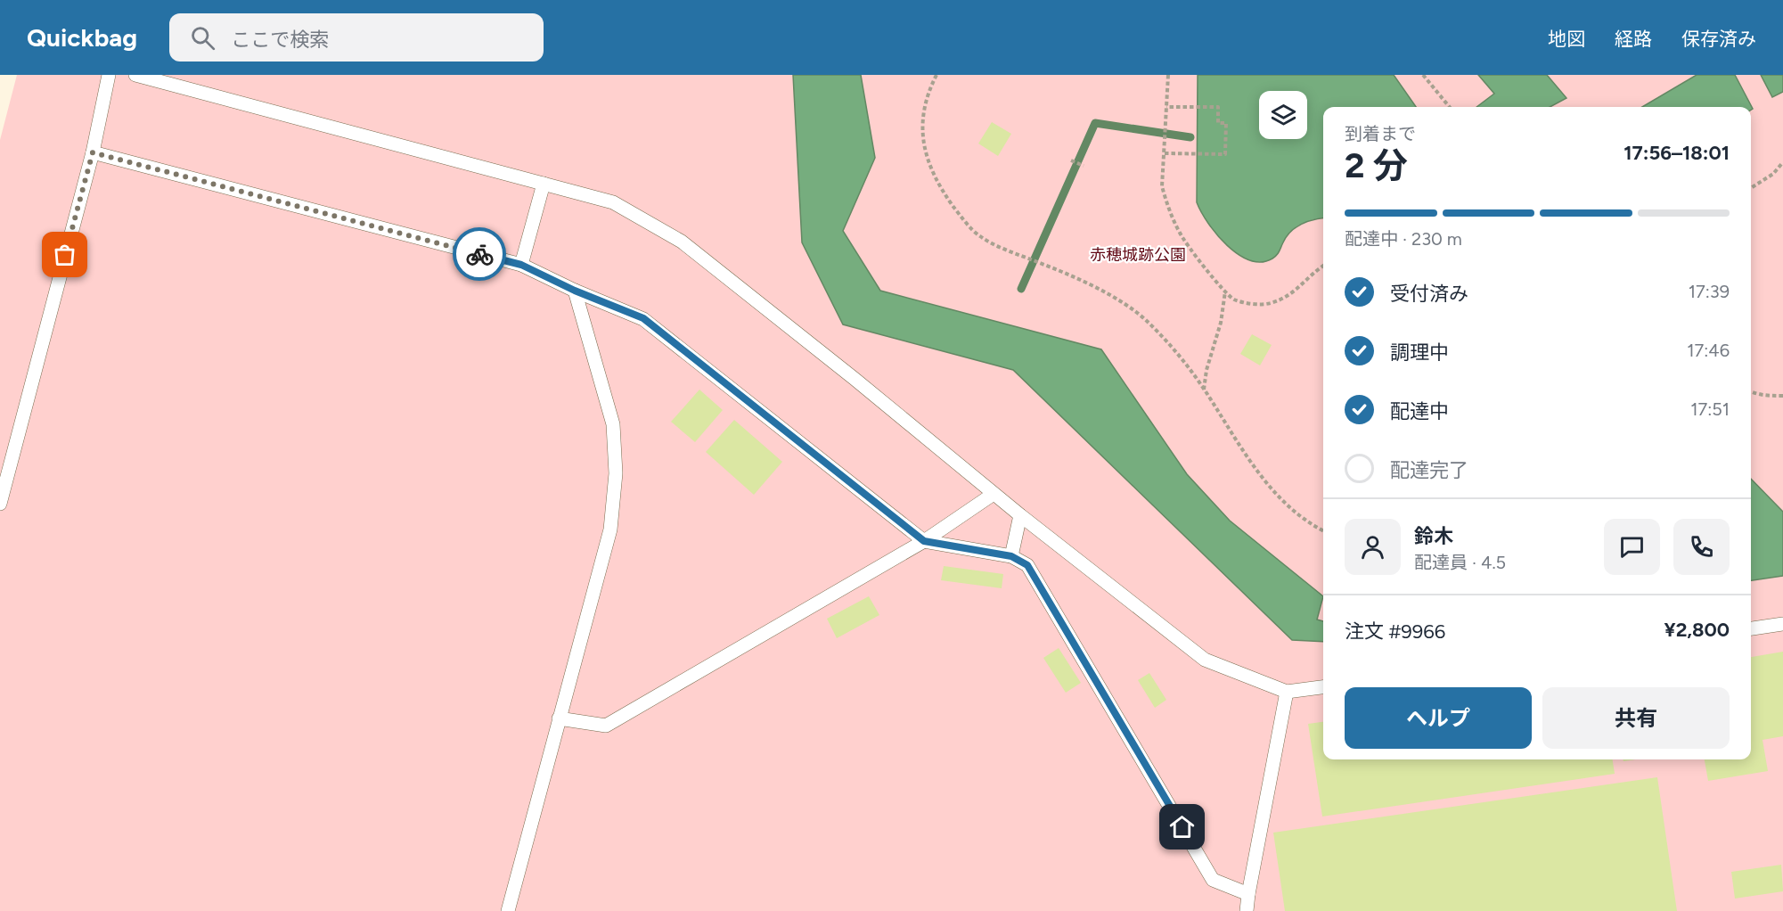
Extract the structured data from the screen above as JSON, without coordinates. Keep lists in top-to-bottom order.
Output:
{
  "parks": ["赤穂城跡公園"],
  "page": {
    "header": "Quickbag",
    "search": "ここで検索",
    "nav": ["地図", "経路", "保存済み"],
    "heading": ["2 分", "到着まで", "17:56–18:01"],
    "panel": [
      "鈴木",
      "配達員 · 4.5",
      "注文 #9966",
      "¥2,800"
    ],
    "bar": "配達中 · 230 m",
    "list": [
      ["受付済み", "17:39"],
      ["調理中", "17:46"],
      ["配達中", "17:51"],
      "配達完了"
    ],
    "buttons": ["ヘルプ", "共有"]
  }
}
